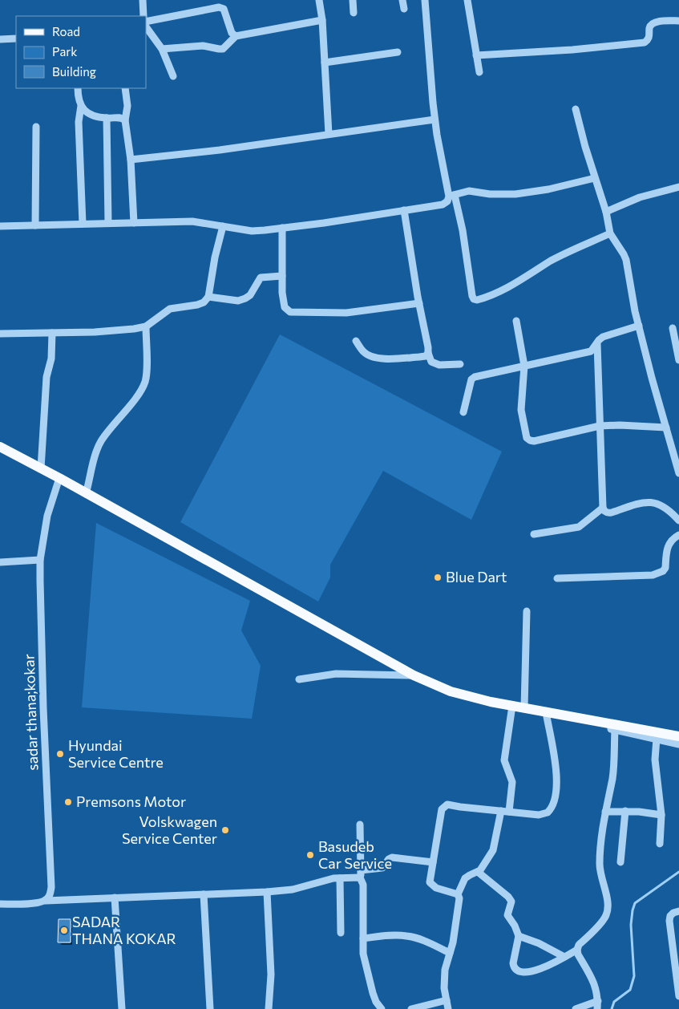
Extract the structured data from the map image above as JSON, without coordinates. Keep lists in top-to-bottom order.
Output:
{
  "streets": {
    "street": ["sadar thana;kokar"]
  },
  "places": [
    "Blue Dart",
    "Hyundai Service Centre",
    "Premsons Motor",
    "Volskwagen Service Center",
    "Basudeb Car Service",
    "SADAR THANA KOKAR"
  ],
  "legend": ["Road", "Park", "Building"]
}
